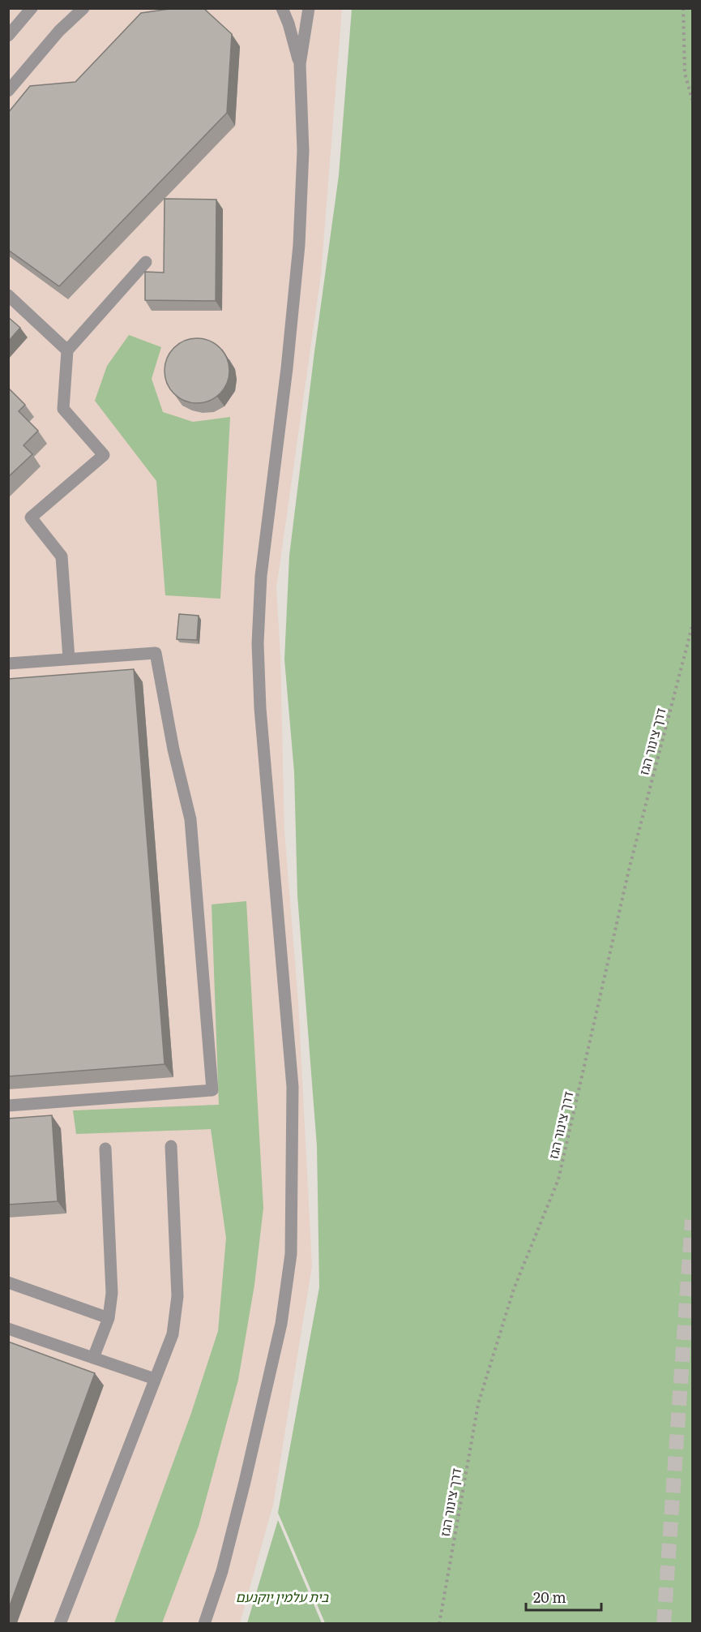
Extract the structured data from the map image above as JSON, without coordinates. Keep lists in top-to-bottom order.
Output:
{
  "streets": {
    "path": ["דרך צינור הגז"]
  },
  "parks": ["בית עלמין יוקנעם"],
  "scale_bar": "20 m"
}
